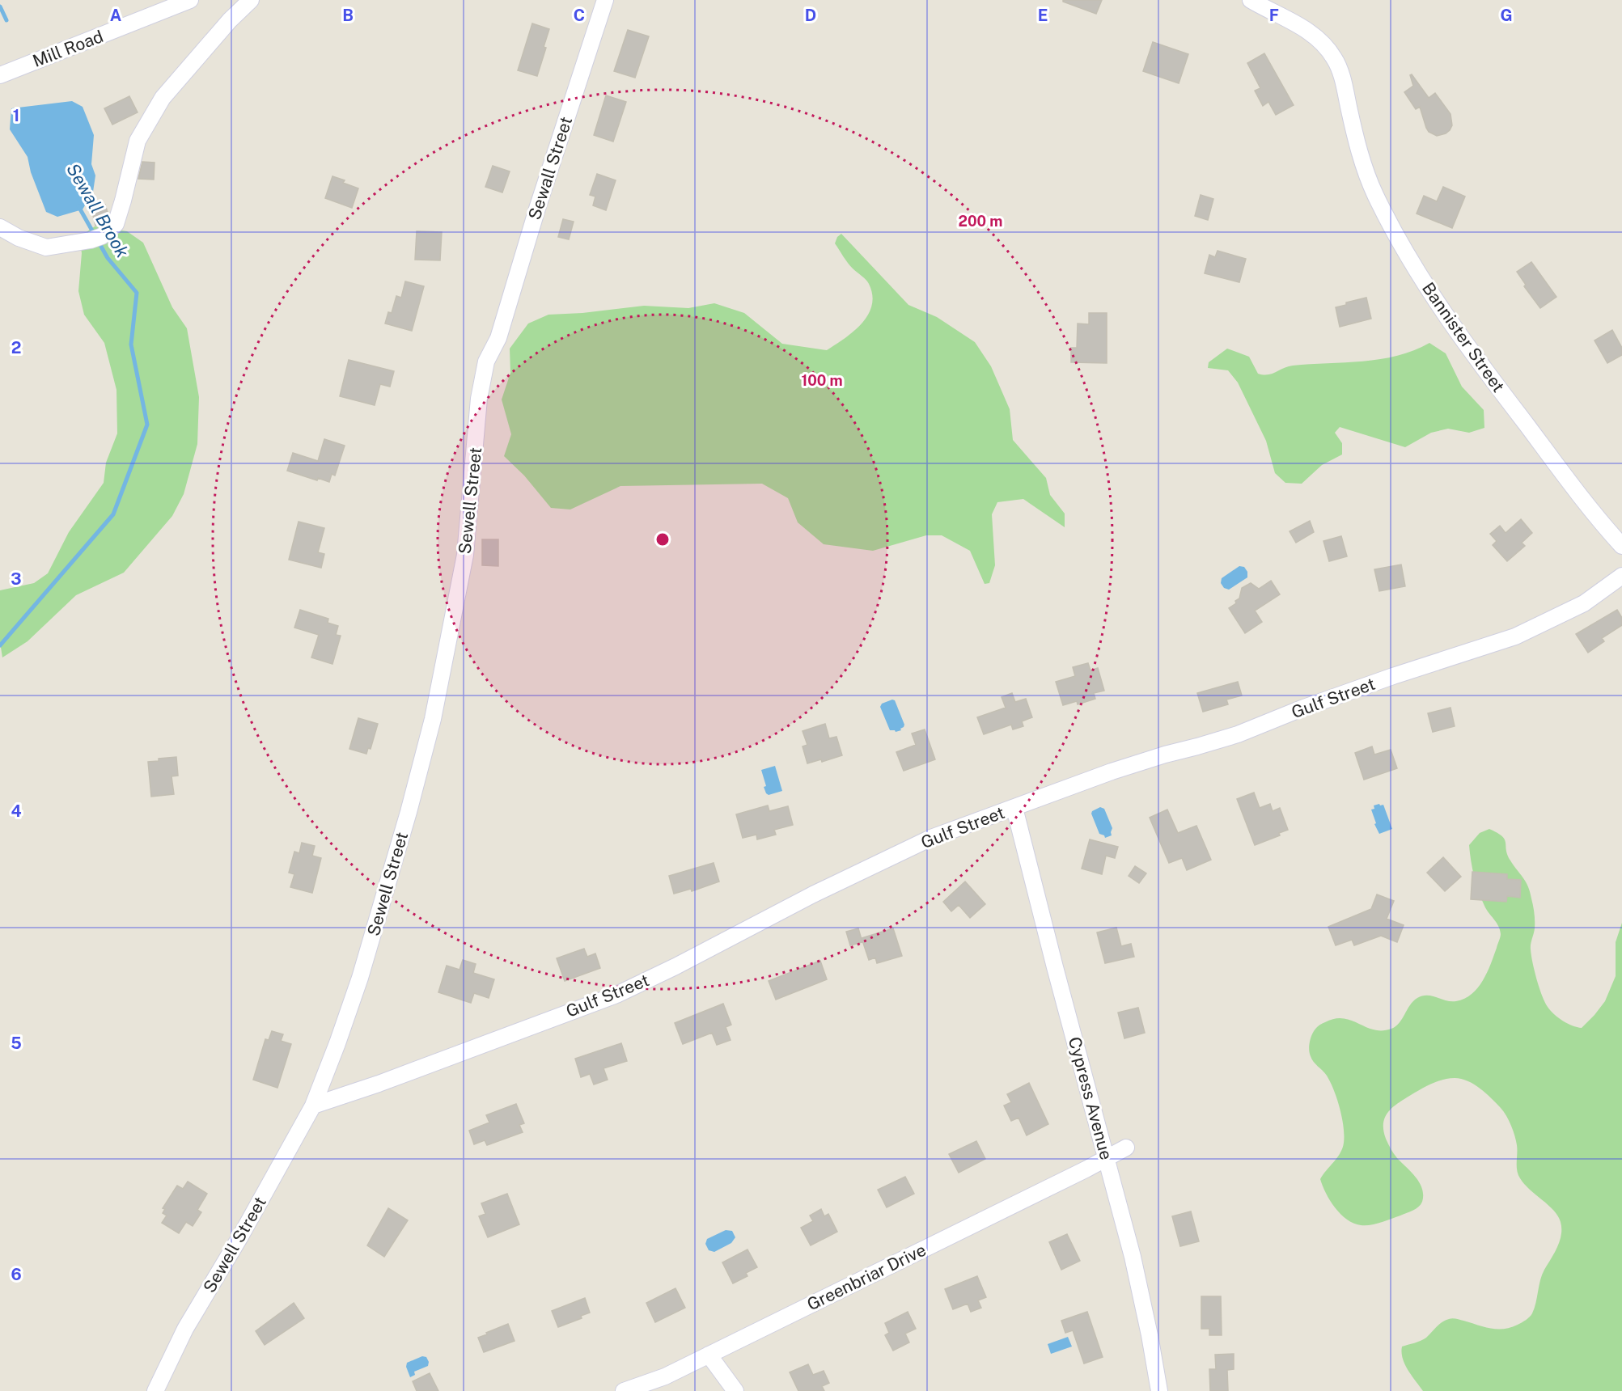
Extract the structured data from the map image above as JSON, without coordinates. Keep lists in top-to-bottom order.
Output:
{
  "streets": {
    "street": [
      "Mill Road",
      "Sewall Street",
      "Bannister Street",
      "Sewell Street",
      "Gulf Street",
      "Cypress Avenue",
      "Greenbriar Drive"
    ]
  },
  "crossings": [
    ["Sewall Street", "Sewell Street"],
    ["Sewell Street", "Gulf Street"],
    ["Gulf Street", "Cypress Avenue"],
    ["Cypress Avenue", "Greenbriar Drive"]
  ],
  "water": ["Sewall Brook"],
  "grid": {
    "columns": [
      "A",
      "B",
      "C",
      "D",
      "E",
      "F",
      "G"
    ],
    "rows": [
      "1",
      "2",
      "3",
      "4",
      "5",
      "6"
    ]
  },
  "rings": ["200 m", "100 m"]
}
